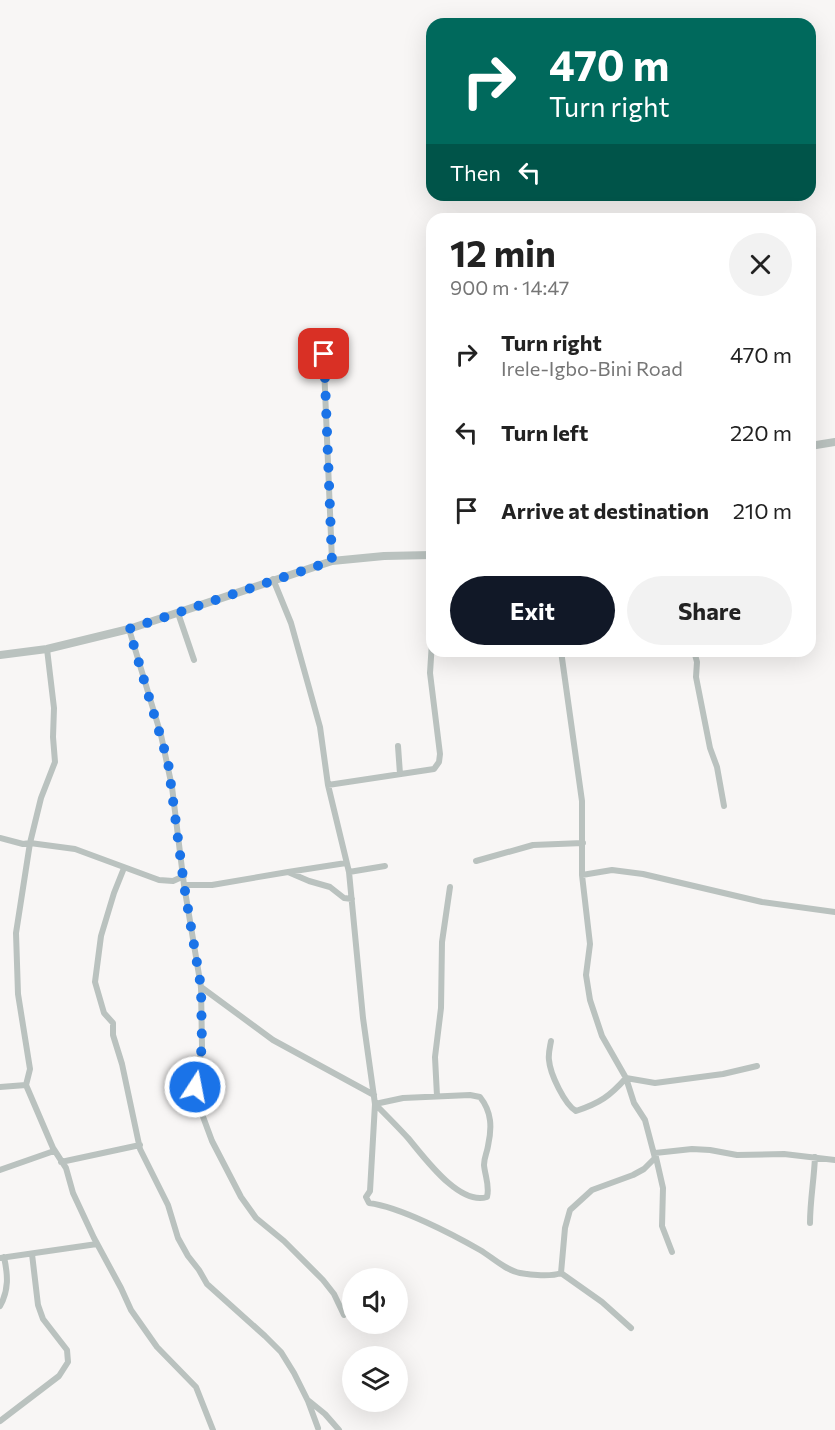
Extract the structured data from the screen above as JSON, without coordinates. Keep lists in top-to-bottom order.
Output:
{
  "page": {
    "turn": ["470 m", "Turn right"],
    "then": "Then",
    "heading": ["12 min", "900 m · 14:47"],
    "list": [
      {
        "name": "Turn right",
        "note": "Irele-Igbo-Bini Road",
        "value": "470 m"
      },
      {
        "name": "Turn left",
        "value": "220 m"
      },
      {
        "name": "Arrive at destination",
        "value": "210 m"
      }
    ],
    "buttons": ["Exit", "Share"]
  }
}
